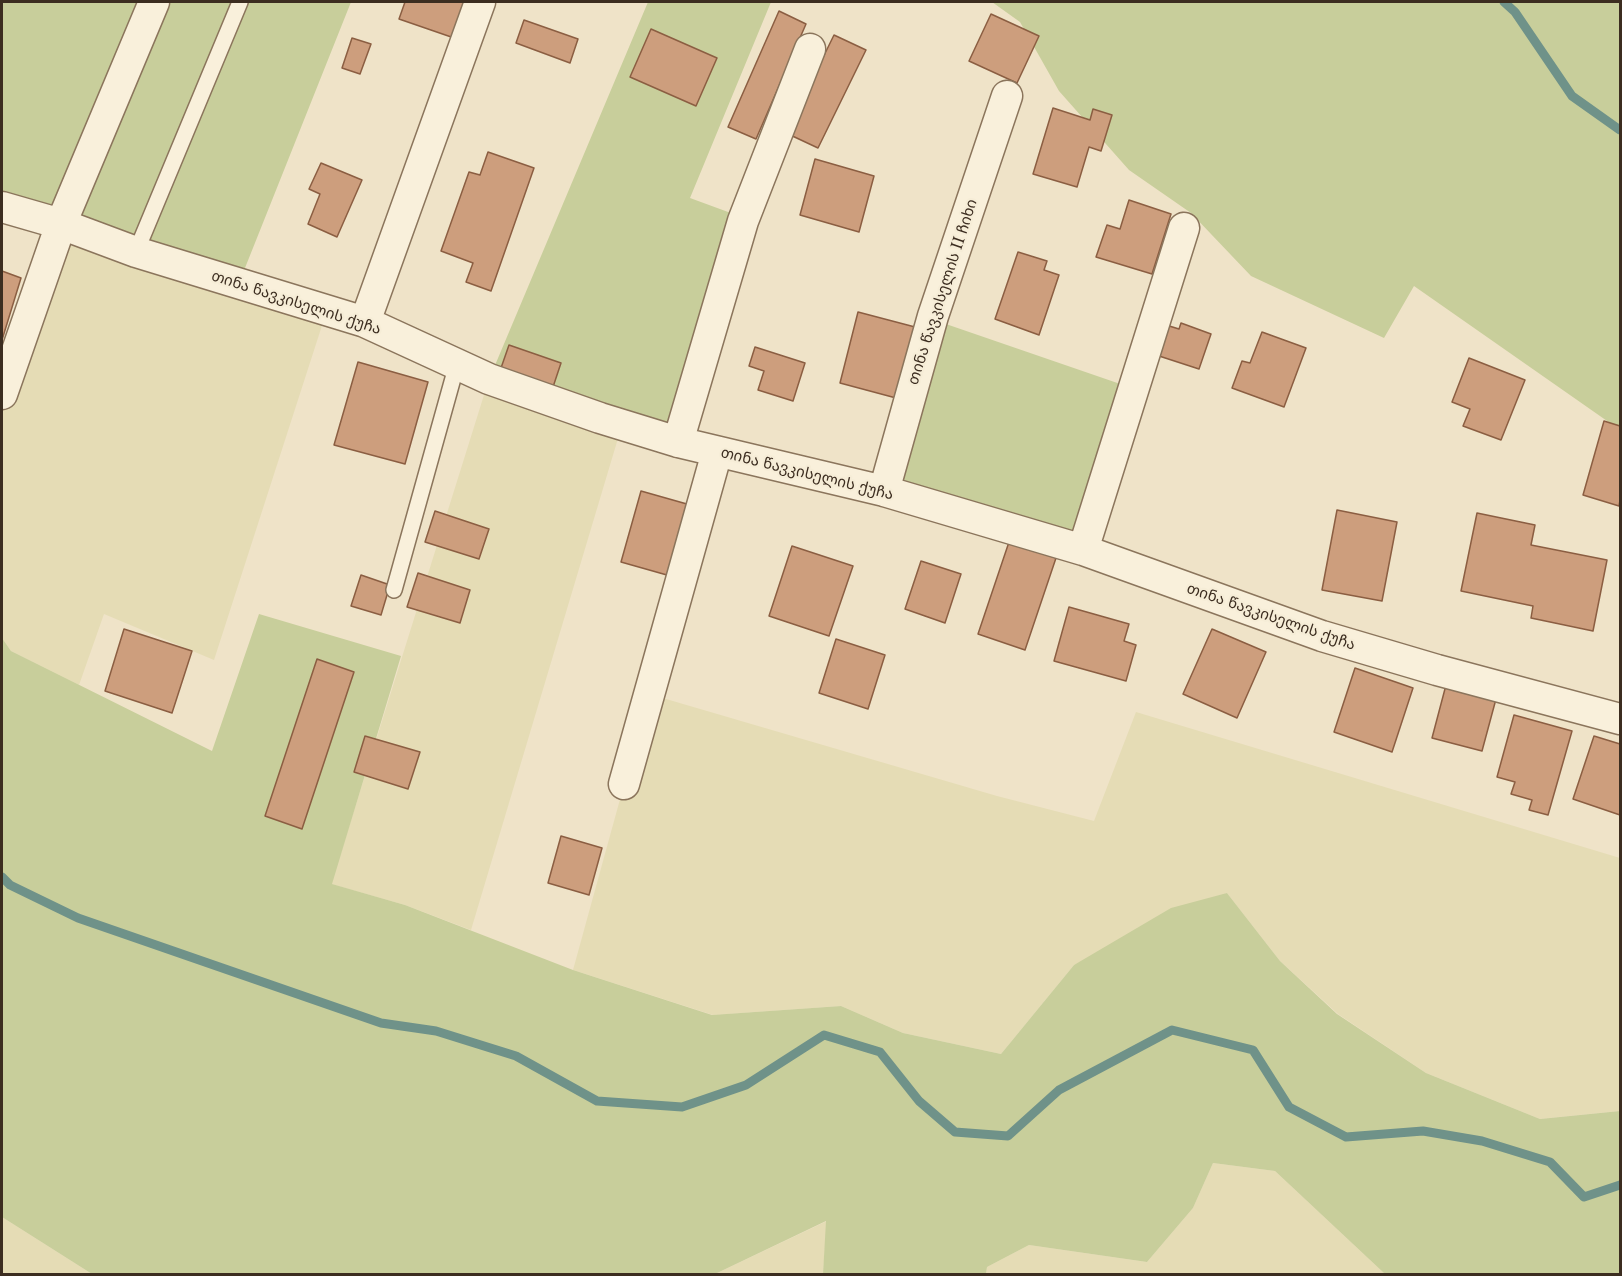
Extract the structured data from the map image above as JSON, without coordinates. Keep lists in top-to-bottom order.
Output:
{
  "streets": {
    "street": ["თინა წავკისელის II ჩიხი", "თინა წავკისელის ქუჩა"]
  },
  "crossings": [
    ["თინა წავკისელის II ჩიხი", "თინა წავკისელის ქუჩა"]
  ]
}
